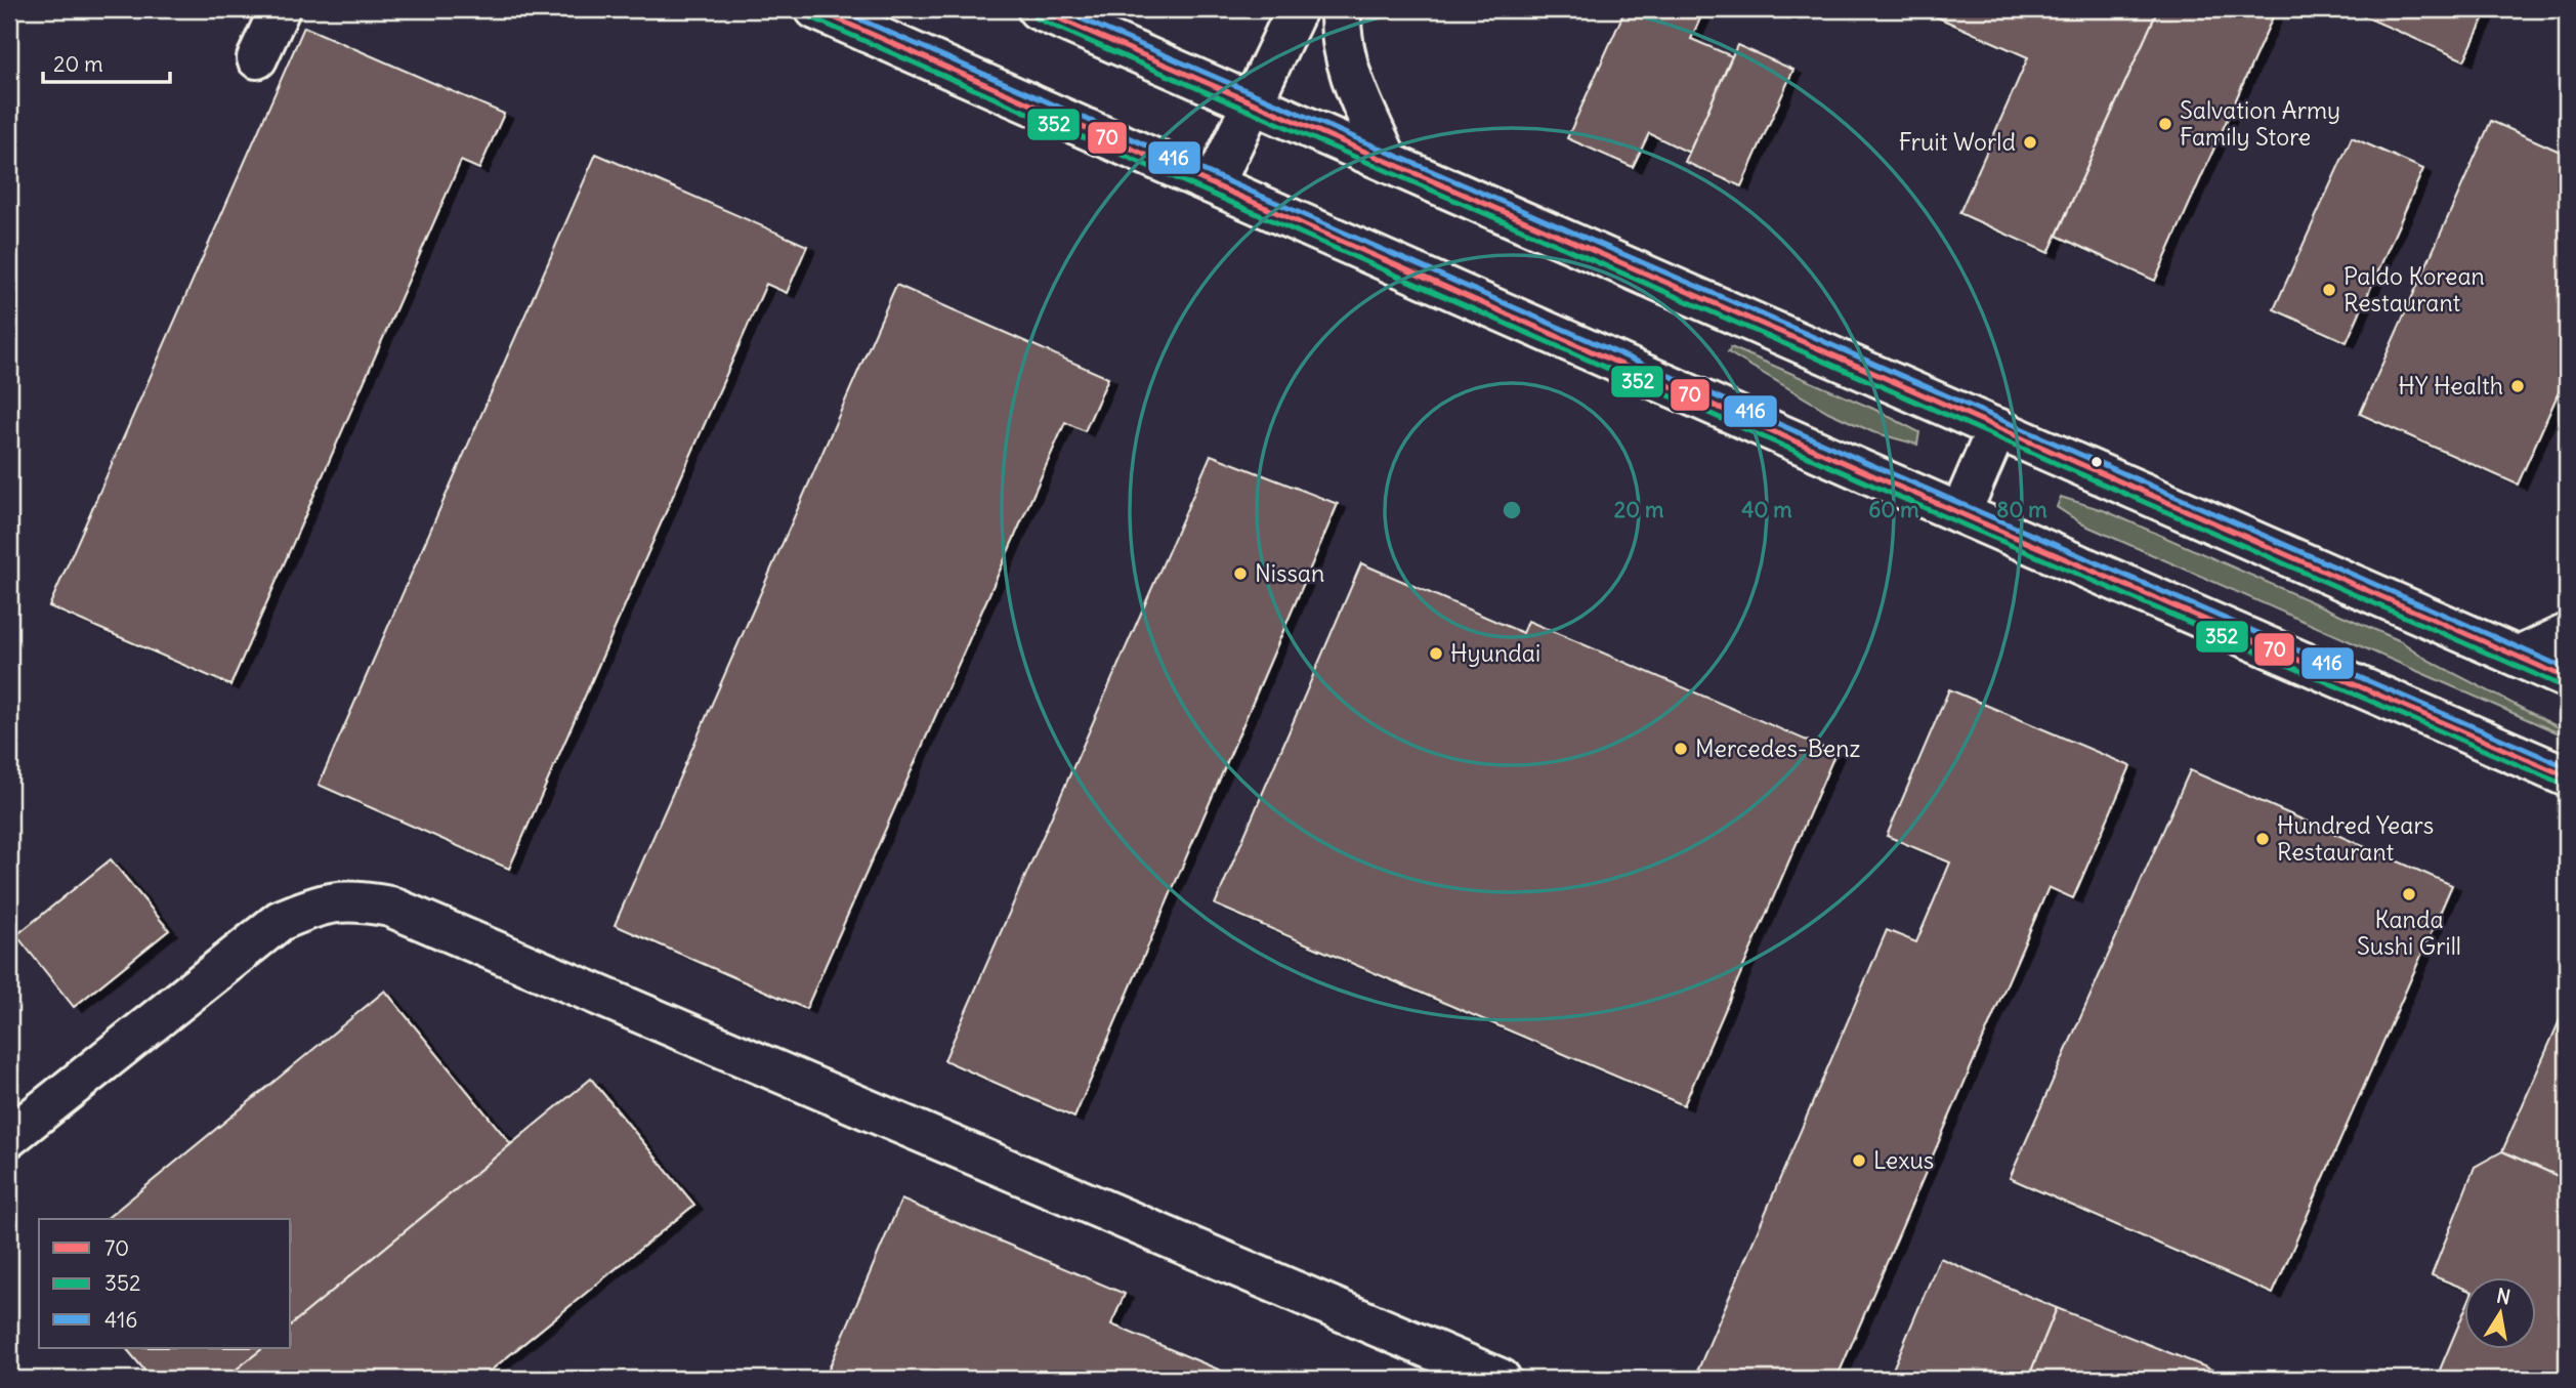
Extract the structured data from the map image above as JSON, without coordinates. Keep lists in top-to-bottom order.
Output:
{
  "places": [
    "Salvation Army Family Store",
    "Fruit World",
    "Paldo Korean Restaurant",
    "HY Health",
    "Nissan",
    "Hyundai",
    "Mercedes-Benz",
    "Hundred Years Restaurant",
    "Kanda Sushi Grill",
    "Lexus"
  ],
  "lines": ["transit line 70", "transit line 416", "transit line 352"],
  "legend": ["70", "352", "416"],
  "scale_bar": "20 m",
  "north": "top",
  "rings": [
    "20 m",
    "40 m",
    "60 m",
    "80 m"
  ]
}
